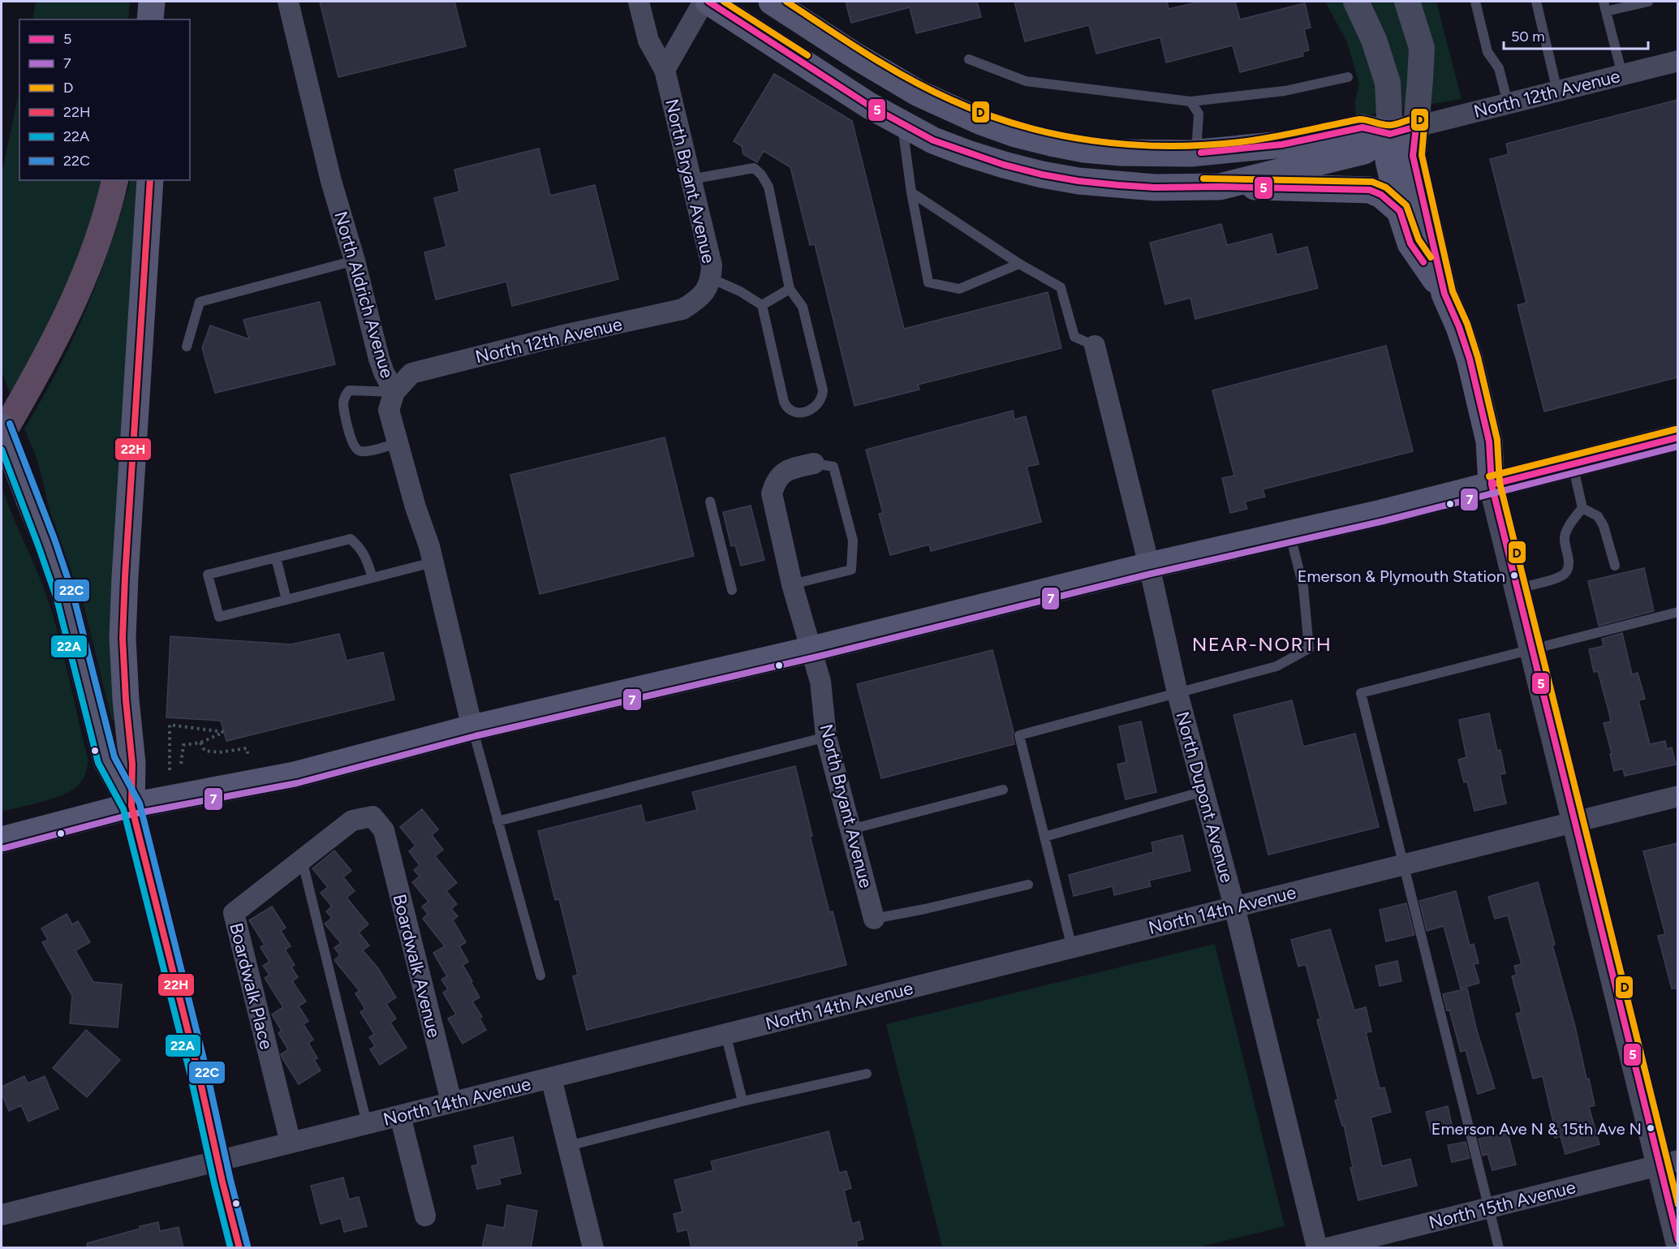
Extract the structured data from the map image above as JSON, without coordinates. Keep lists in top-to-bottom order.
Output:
{
  "streets": {
    "street": [
      "North 12th Avenue",
      "North Bryant Avenue",
      "North Aldrich Avenue",
      "North Dupont Avenue",
      "North 14th Avenue",
      "Boardwalk Avenue",
      "Boardwalk Place",
      "North 15th Avenue"
    ]
  },
  "crossings": [
    ["North 12th Avenue", "North Bryant Avenue"],
    ["North 12th Avenue", "North Aldrich Avenue"],
    ["North Dupont Avenue", "North 14th Avenue"],
    ["North 14th Avenue", "Boardwalk Avenue"],
    ["North 14th Avenue", "Boardwalk Place"],
    ["Boardwalk Avenue", "Boardwalk Place"]
  ],
  "districts": ["NEAR-NORTH"],
  "places": ["Emerson & Plymouth Station", "Emerson Ave N & 15th Ave N"],
  "lines": [
    "transit line 5",
    "transit line D",
    "transit line 22H",
    "transit line 22C",
    "transit line 7",
    "transit line 22A"
  ],
  "legend": [
    "5",
    "7",
    "D",
    "22H",
    "22A",
    "22C"
  ],
  "scale_bar": "50 m"
}
